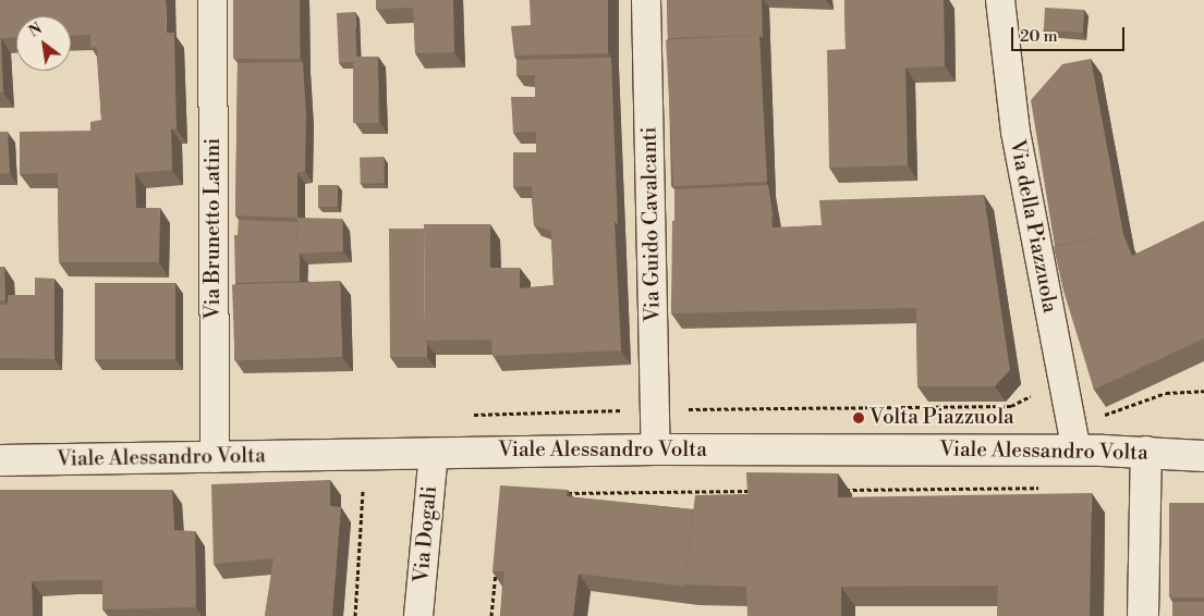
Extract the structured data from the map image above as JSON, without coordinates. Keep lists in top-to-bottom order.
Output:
{
  "streets": {
    "main road": ["Viale Alessandro Volta"],
    "street": [
      "Via Guido Cavalcanti",
      "Via della Piazzuola",
      "Via Brunetto Latini",
      "Via Dogali"
    ]
  },
  "crossings": [
    ["Via Guido Cavalcanti", "Viale Alessandro Volta"],
    ["Via della Piazzuola", "Viale Alessandro Volta"],
    ["Via Brunetto Latini", "Viale Alessandro Volta"],
    ["Viale Alessandro Volta", "Via Dogali"]
  ],
  "places": ["Volta Piazzuola"],
  "scale_bar": "20 m",
  "north": "top left"
}
